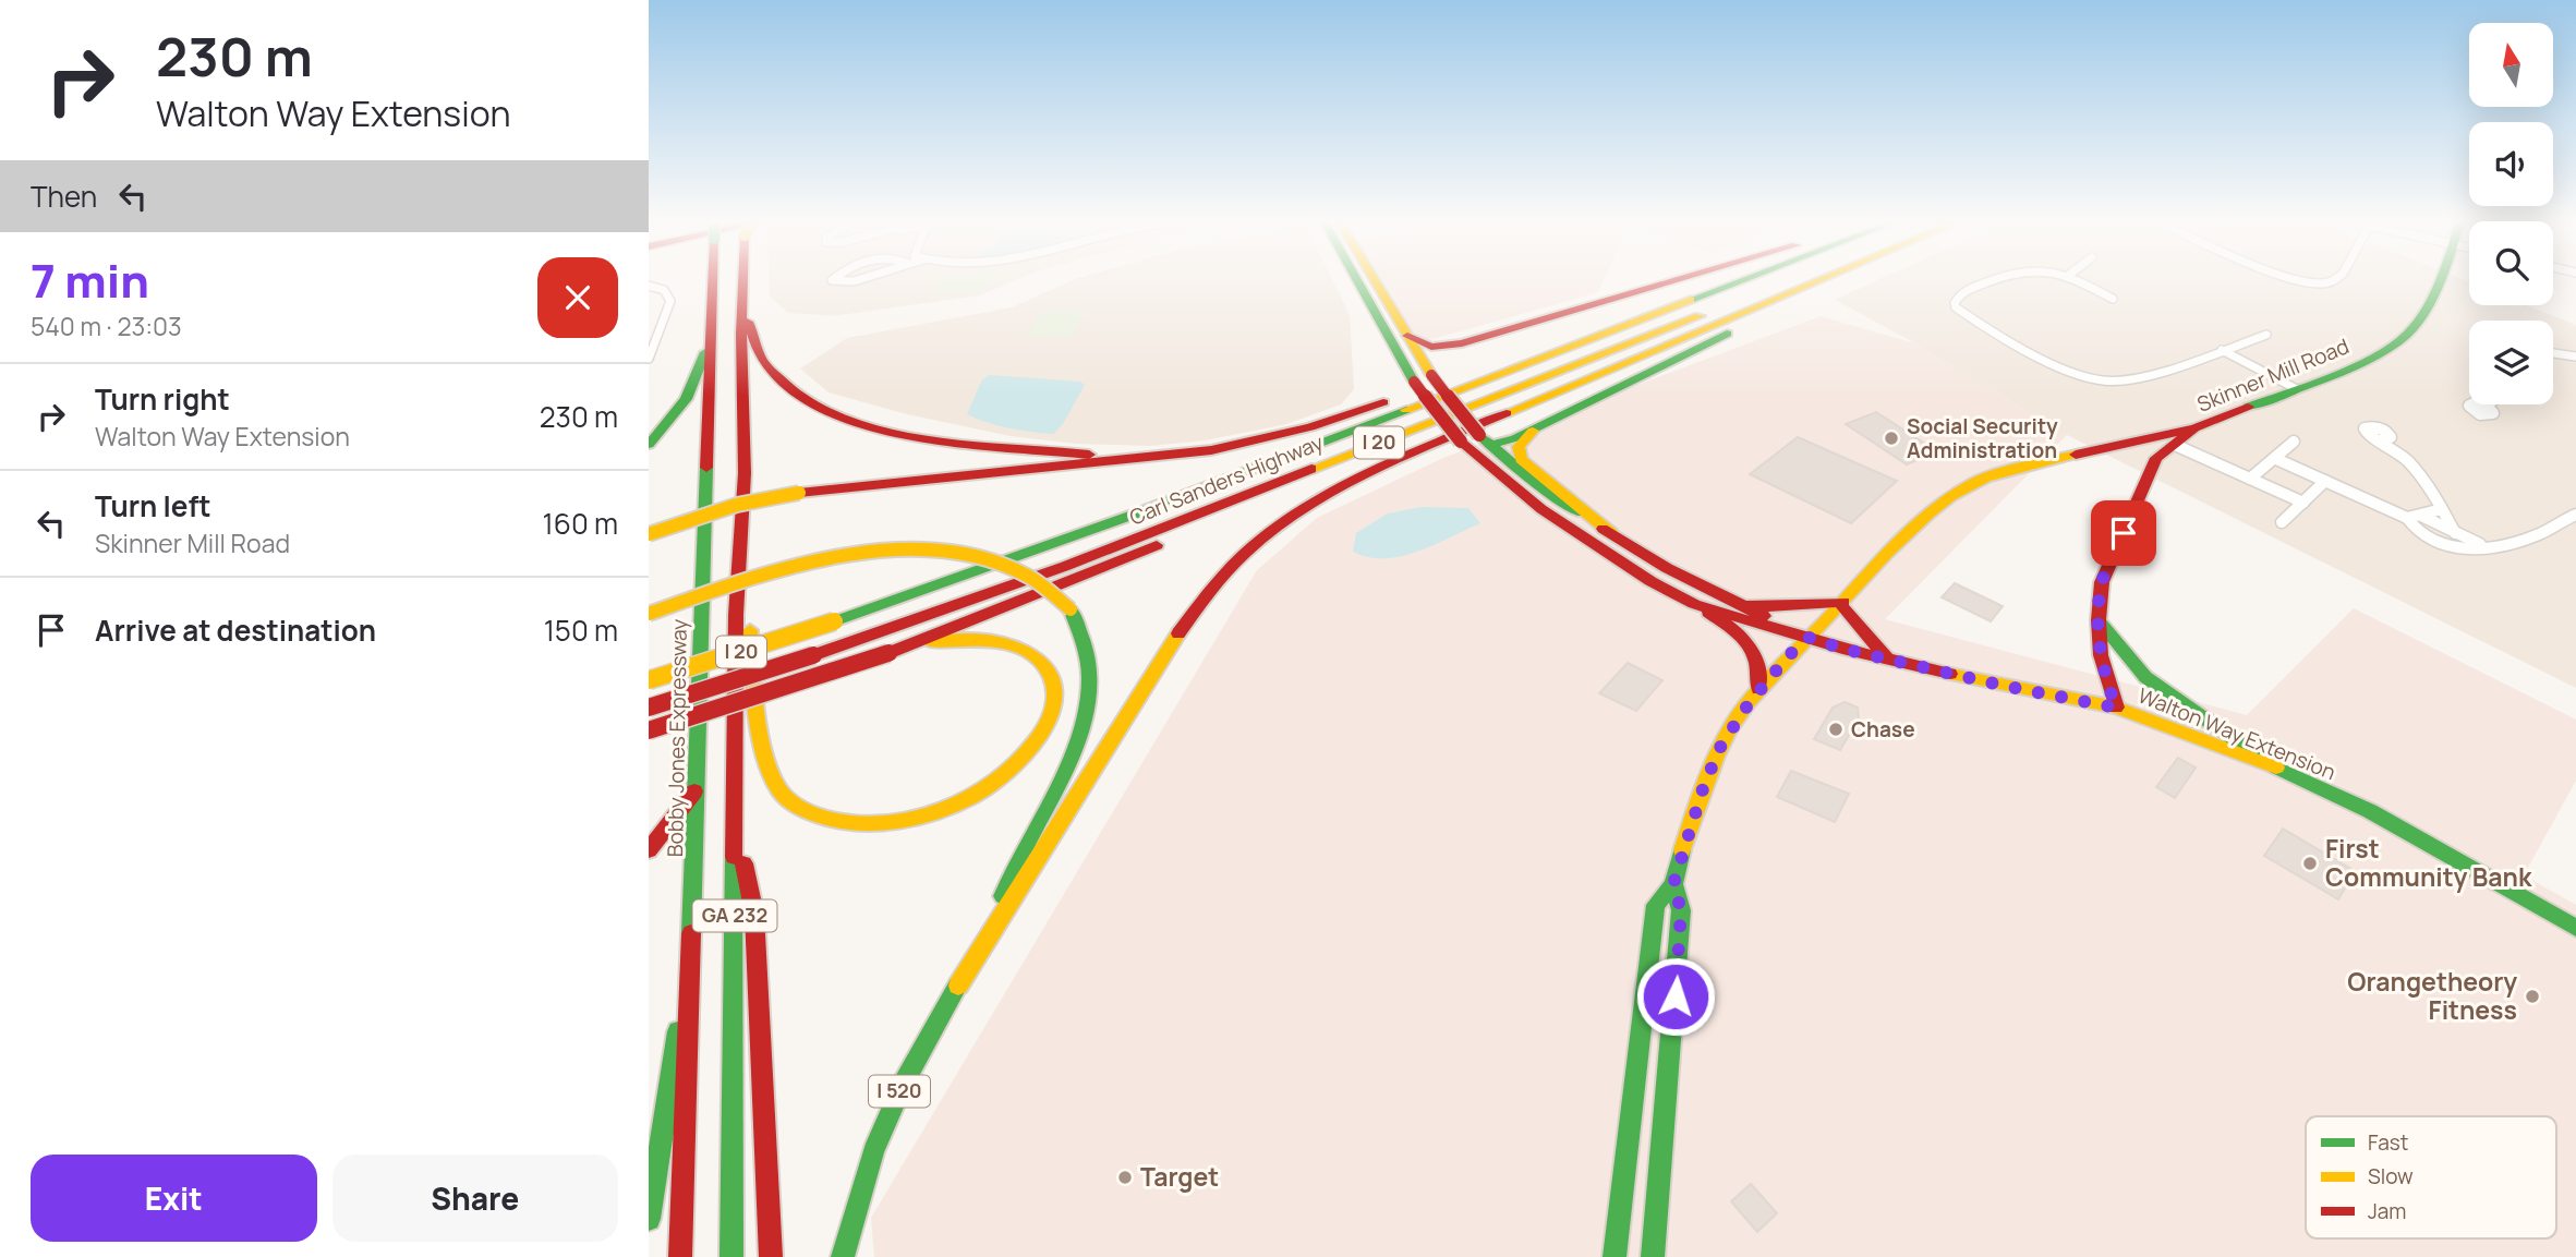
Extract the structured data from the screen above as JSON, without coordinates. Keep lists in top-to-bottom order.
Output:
{
  "streets": {
    "main road": [
      "Skinner Mill Road",
      "I 20",
      "Carl Sanders Highway",
      "Walton Way Extension",
      "Bobby Jones Expressway",
      "GA 232",
      "I 520"
    ]
  },
  "places": [
    "Social Security Administration",
    "Chase",
    "First Community Bank",
    "Orangetheory Fitness",
    "Target"
  ],
  "legend": ["Fast", "Slow", "Jam"],
  "north": "top",
  "page": {
    "turn": ["230 m", "Walton Way Extension"],
    "then": "Then",
    "heading": ["7 min", "540 m · 23:03"],
    "list": [
      {
        "name": "Turn right",
        "note": "Walton Way Extension",
        "value": "230 m"
      },
      {
        "name": "Turn left",
        "note": "Skinner Mill Road",
        "value": "160 m"
      },
      {
        "name": "Arrive at destination",
        "value": "150 m"
      }
    ],
    "buttons": ["Exit", "Share"]
  }
}
